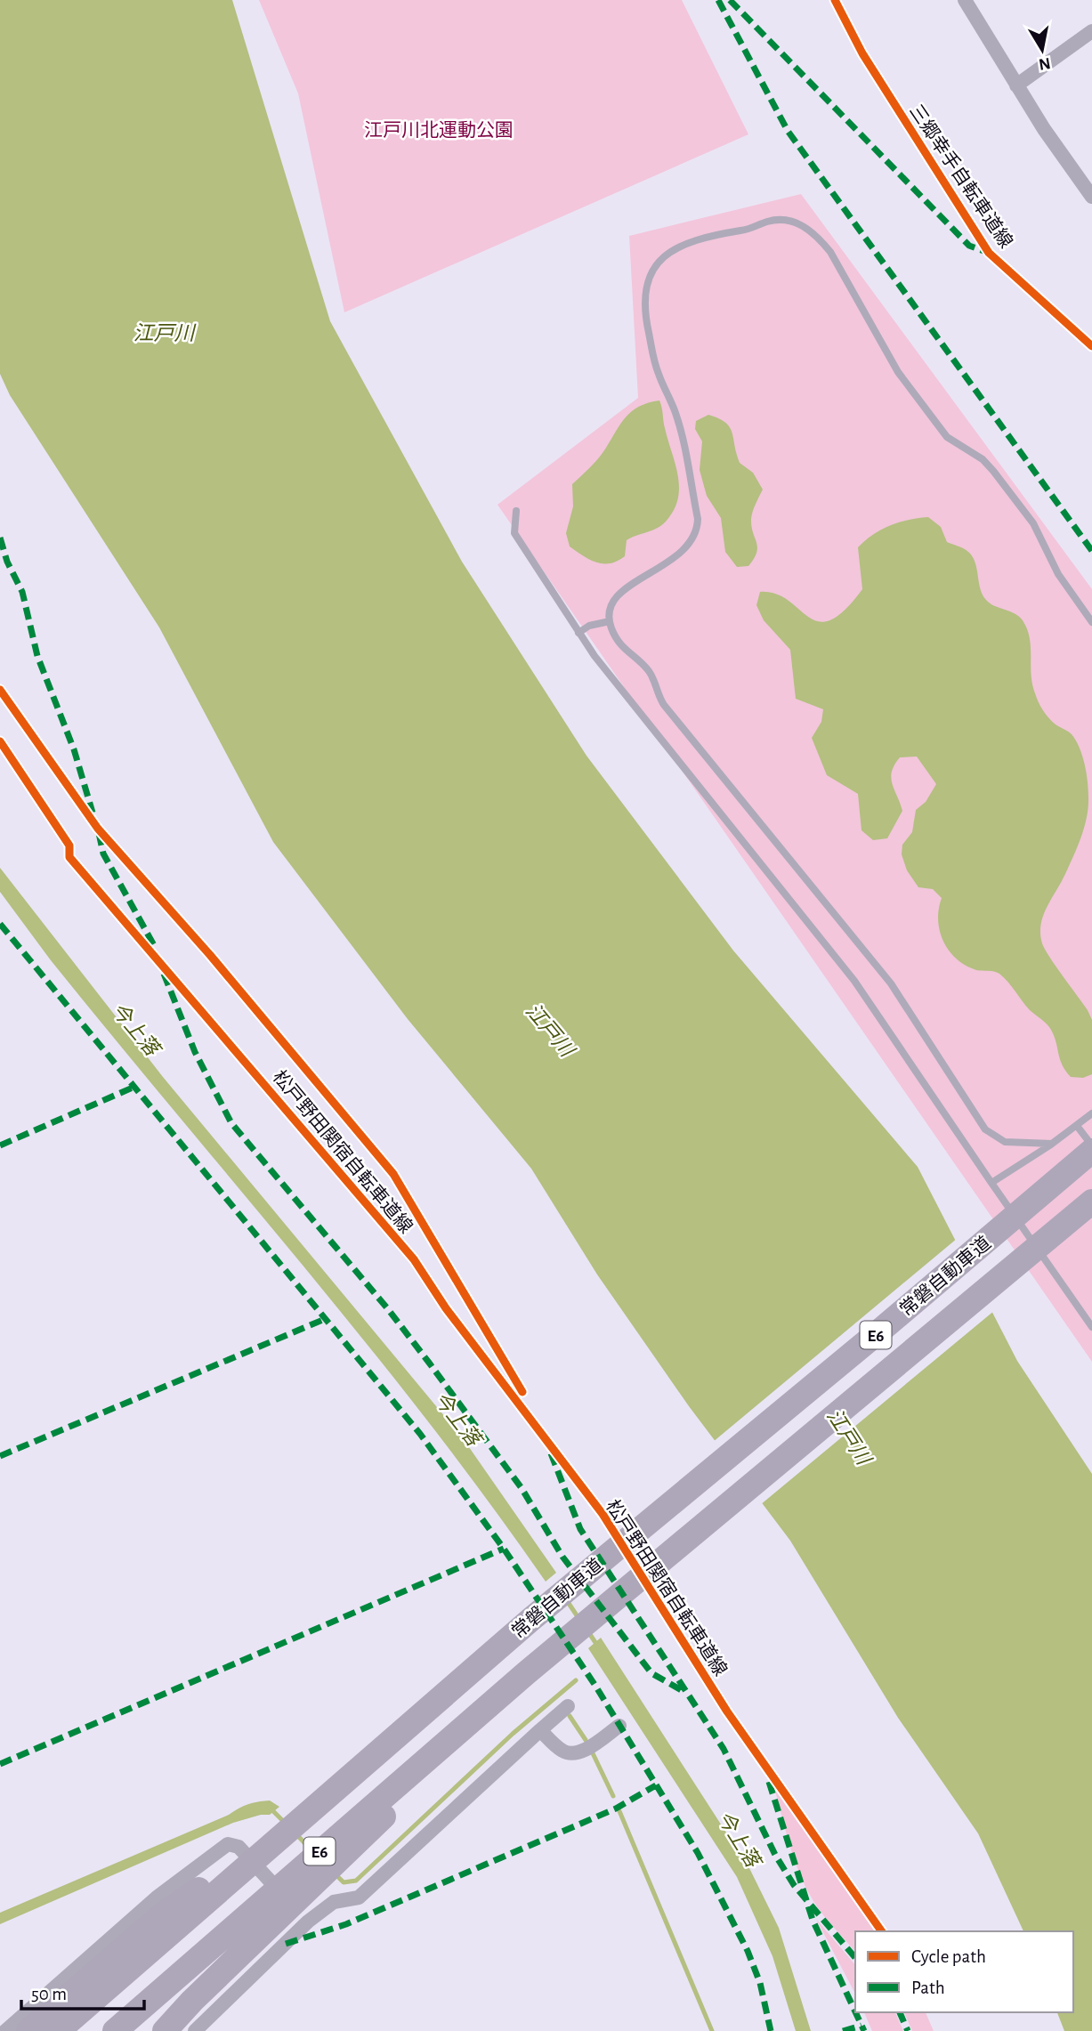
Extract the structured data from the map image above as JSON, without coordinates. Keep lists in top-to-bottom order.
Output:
{
  "streets": {
    "highway": ["常磐自動車道", "E6"],
    "cycle path": ["三郷幸手自転車道線", "松戸野田関宿自転車道線"]
  },
  "water": ["江戸川", "今上落"],
  "parks": ["江戸川北運動公園"],
  "legend": ["Cycle path", "Path"],
  "scale_bar": "50 m",
  "north": "bottom"
}
